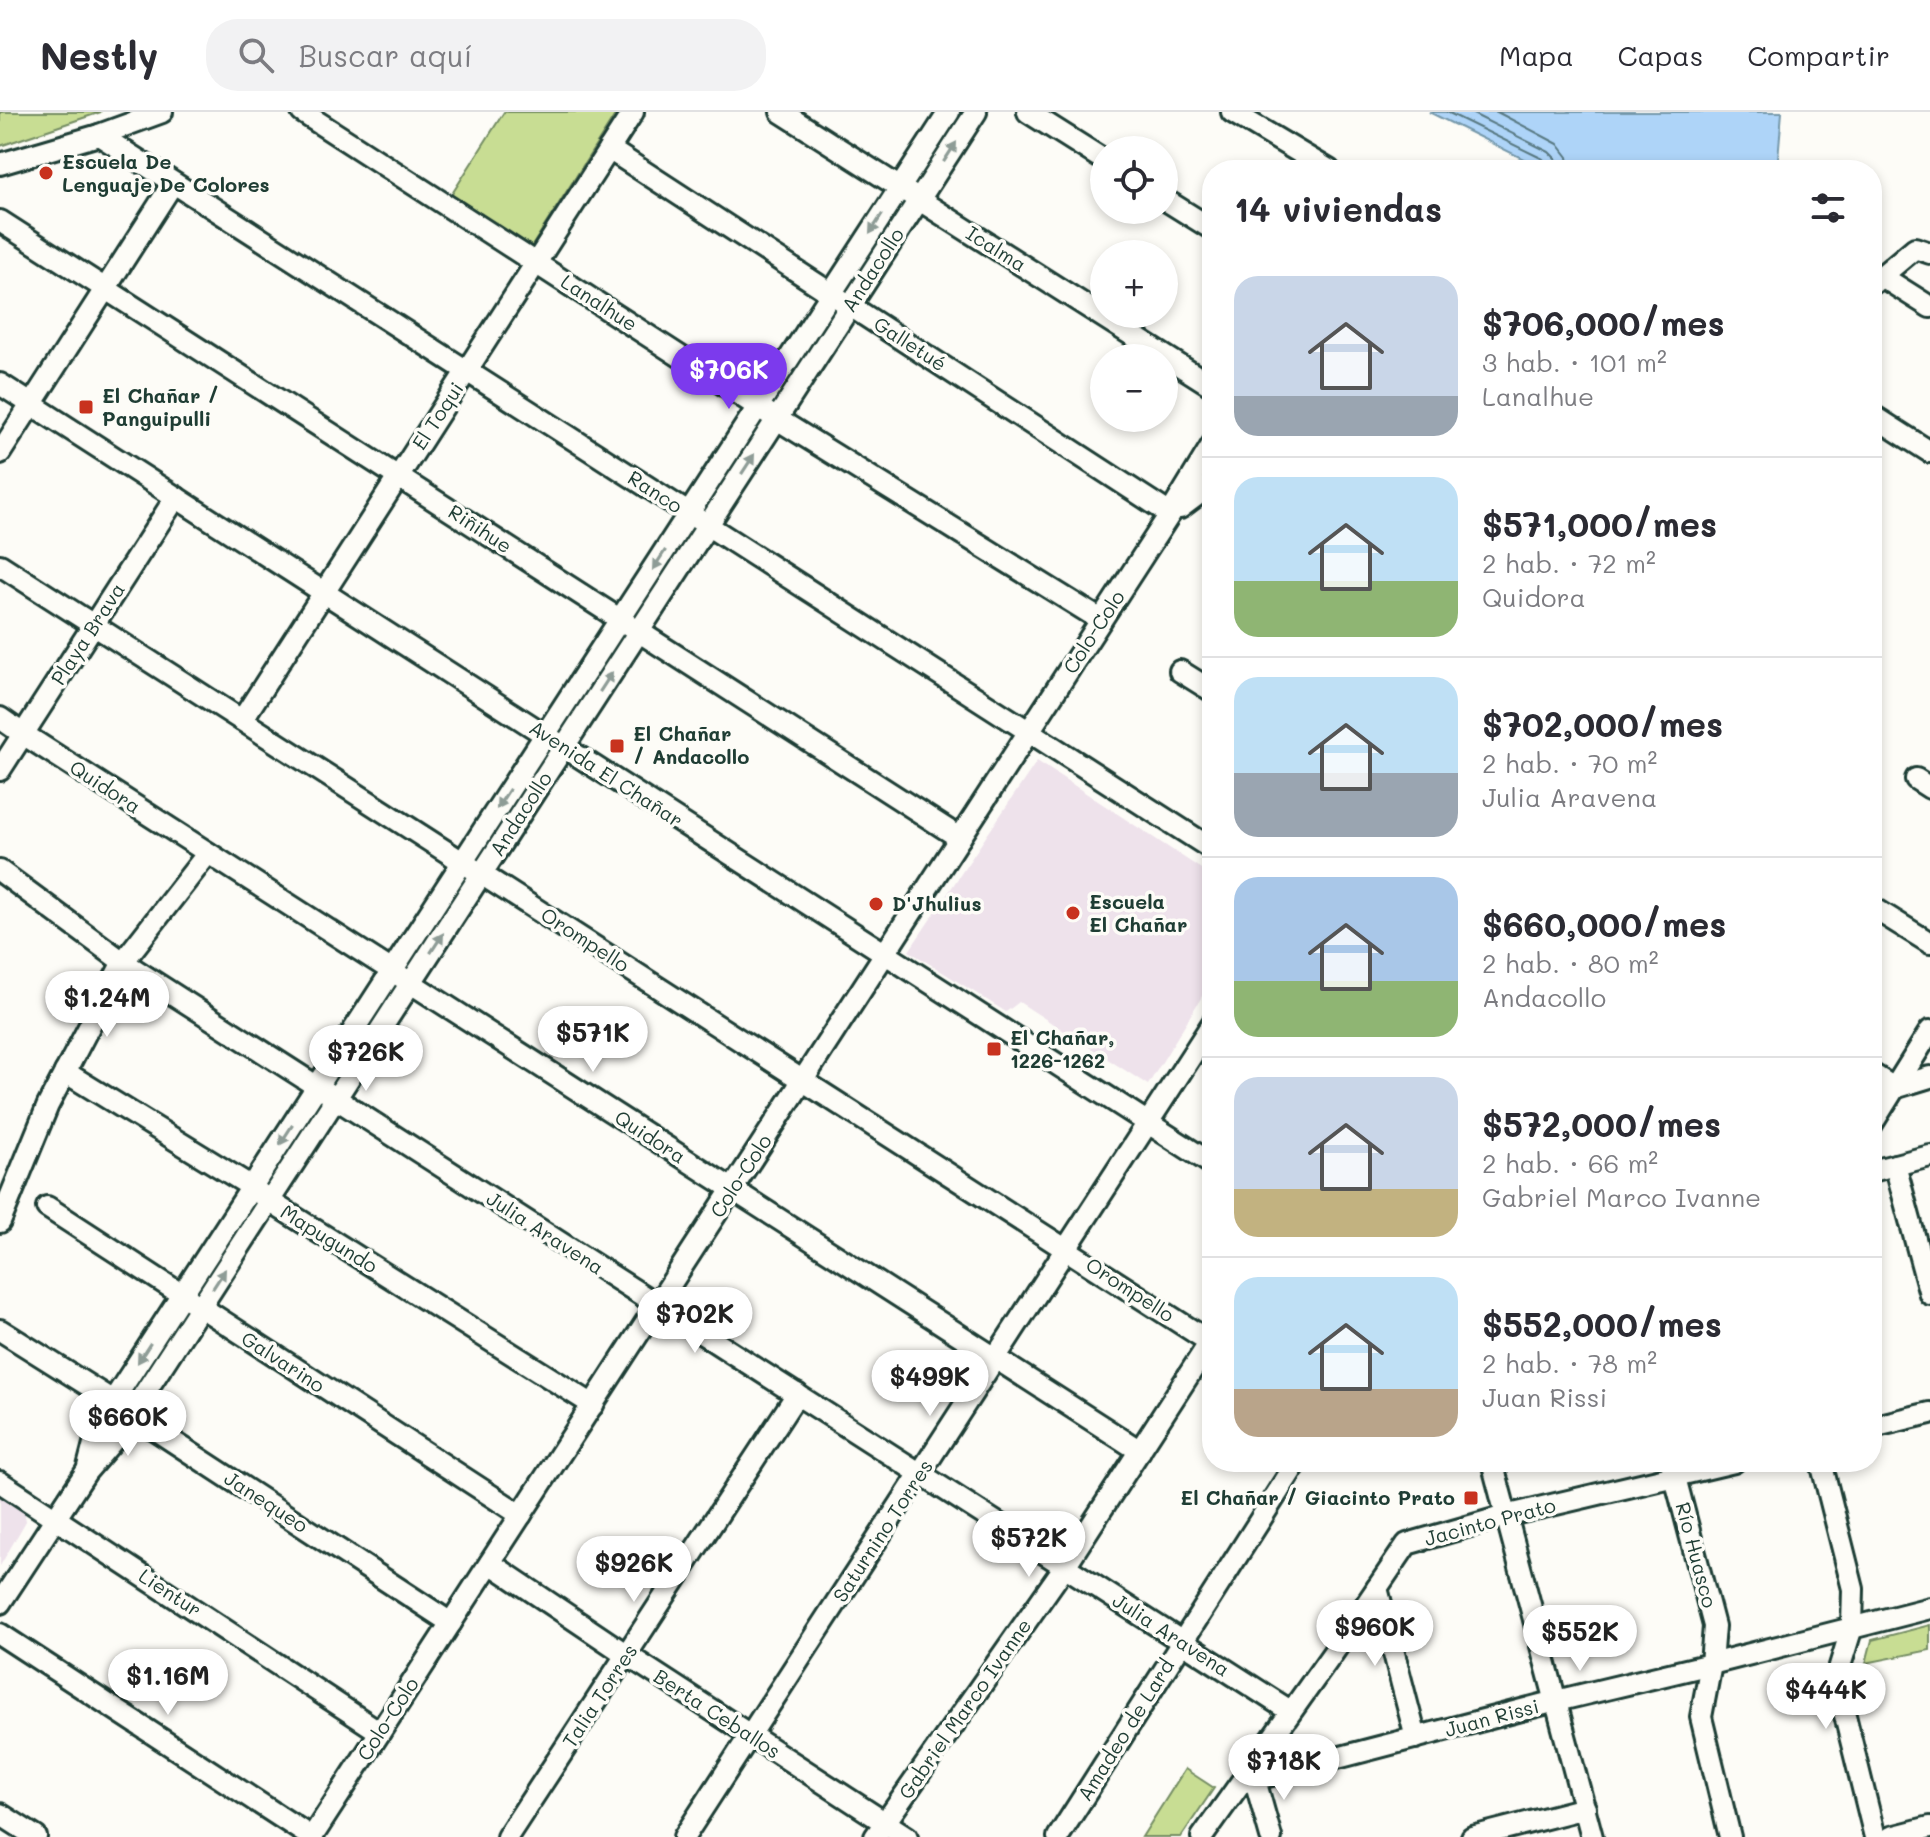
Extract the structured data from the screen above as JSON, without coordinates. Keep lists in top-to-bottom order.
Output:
{
  "streets": {
    "street": [
      "Icalma",
      "Andacollo",
      "Lanalhue",
      "Galletué",
      "El Toqui",
      "Ranco",
      "Riñihue",
      "Colo-Colo",
      "Playa Brava",
      "Avenida El Chañar",
      "Quidora",
      "Orompello",
      "Julia Aravena",
      "Mapugundo",
      "Galvarino",
      "Janequeo",
      "Jacinto Prato",
      "Saturnino Torres",
      "Río Huasco",
      "Lientur",
      "Talia Torres",
      "Gabriel Marco Ivanne",
      "Berta Ceballos",
      "Juan Rissi",
      "Amadeo de Lard"
    ]
  },
  "crossings": [
    ["Icalma", "Andacollo"],
    ["Andacollo", "Lanalhue"],
    ["Andacollo", "Galletué"],
    ["Andacollo", "Ranco"],
    ["Andacollo", "Riñihue"],
    ["Andacollo", "Avenida El Chañar"],
    ["Andacollo", "Quidora"],
    ["Andacollo", "Orompello"],
    ["Andacollo", "Julia Aravena"],
    ["Andacollo", "Mapugundo"],
    ["Andacollo", "Galvarino"],
    ["Andacollo", "Janequeo"],
    ["Andacollo", "Lientur"],
    ["Lanalhue", "El Toqui"],
    ["Lanalhue", "Colo-Colo"],
    ["Galletué", "El Toqui"],
    ["Galletué", "Colo-Colo"],
    ["El Toqui", "Ranco"],
    ["El Toqui", "Riñihue"],
    ["El Toqui", "Avenida El Chañar"],
    ["El Toqui", "Orompello"],
    ["Ranco", "Colo-Colo"],
    ["Riñihue", "Colo-Colo"],
    ["Colo-Colo", "Avenida El Chañar"],
    ["Colo-Colo", "Quidora"],
    ["Colo-Colo", "Orompello"],
    ["Colo-Colo", "Julia Aravena"],
    ["Colo-Colo", "Mapugundo"],
    ["Colo-Colo", "Galvarino"],
    ["Colo-Colo", "Janequeo"],
    ["Colo-Colo", "Lientur"],
    ["Colo-Colo", "Berta Ceballos"],
    ["Playa Brava", "Avenida El Chañar"],
    ["Playa Brava", "Quidora"],
    ["Playa Brava", "Orompello"],
    ["Avenida El Chañar", "Saturnino Torres"],
    ["Quidora", "Saturnino Torres"],
    ["Quidora", "Gabriel Marco Ivanne"],
    ["Orompello", "Saturnino Torres"],
    ["Julia Aravena", "Jacinto Prato"],
    ["Julia Aravena", "Saturnino Torres"],
    ["Julia Aravena", "Talia Torres"],
    ["Julia Aravena", "Gabriel Marco Ivanne"],
    ["Julia Aravena", "Amadeo de Lard"],
    ["Jacinto Prato", "Juan Rissi"],
    ["Saturnino Torres", "Berta Ceballos"],
    ["Río Huasco", "Juan Rissi"],
    ["Talia Torres", "Berta Ceballos"],
    ["Gabriel Marco Ivanne", "Berta Ceballos"]
  ],
  "places": {
    "other": ["Escuela De Lenguaje De Colores", "D'Jhulius", "Escuela El Chañar"],
    "transit": [
      "El Chañar / Panguipulli",
      "El Chañar / Andacollo",
      "El Chañar, 1226-1262",
      "El Chañar / Giacinto Prato"
    ]
  },
  "page": {
    "header": "Nestly",
    "search": "Buscar aquí",
    "nav": ["Mapa", "Capas", "Compartir"],
    "map_buttons": ["+", "−"],
    "heading": "14 viviendas",
    "list": [
      {
        "name": "$706,000/mes",
        "note": "3 hab. · 101 m² · Lanalhue"
      },
      {
        "name": "$571,000/mes",
        "note": "2 hab. · 72 m² · Quidora"
      },
      {
        "name": "$702,000/mes",
        "note": "2 hab. · 70 m² · Julia Aravena"
      },
      {
        "name": "$660,000/mes",
        "note": "2 hab. · 80 m² · Andacollo"
      },
      {
        "name": "$572,000/mes",
        "note": "2 hab. · 66 m² · Gabriel Marco Ivanne"
      },
      {
        "name": "$552,000/mes",
        "note": "2 hab. · 78 m² · Juan Rissi"
      }
    ],
    "price": [
      "$706K",
      "$1.24M",
      "$571K",
      "$726K",
      "$702K",
      "$499K",
      "$660K",
      "$572K",
      "$926K",
      "$960K",
      "$552K",
      "$1.16M",
      "$444K",
      "$718K"
    ]
  }
}
